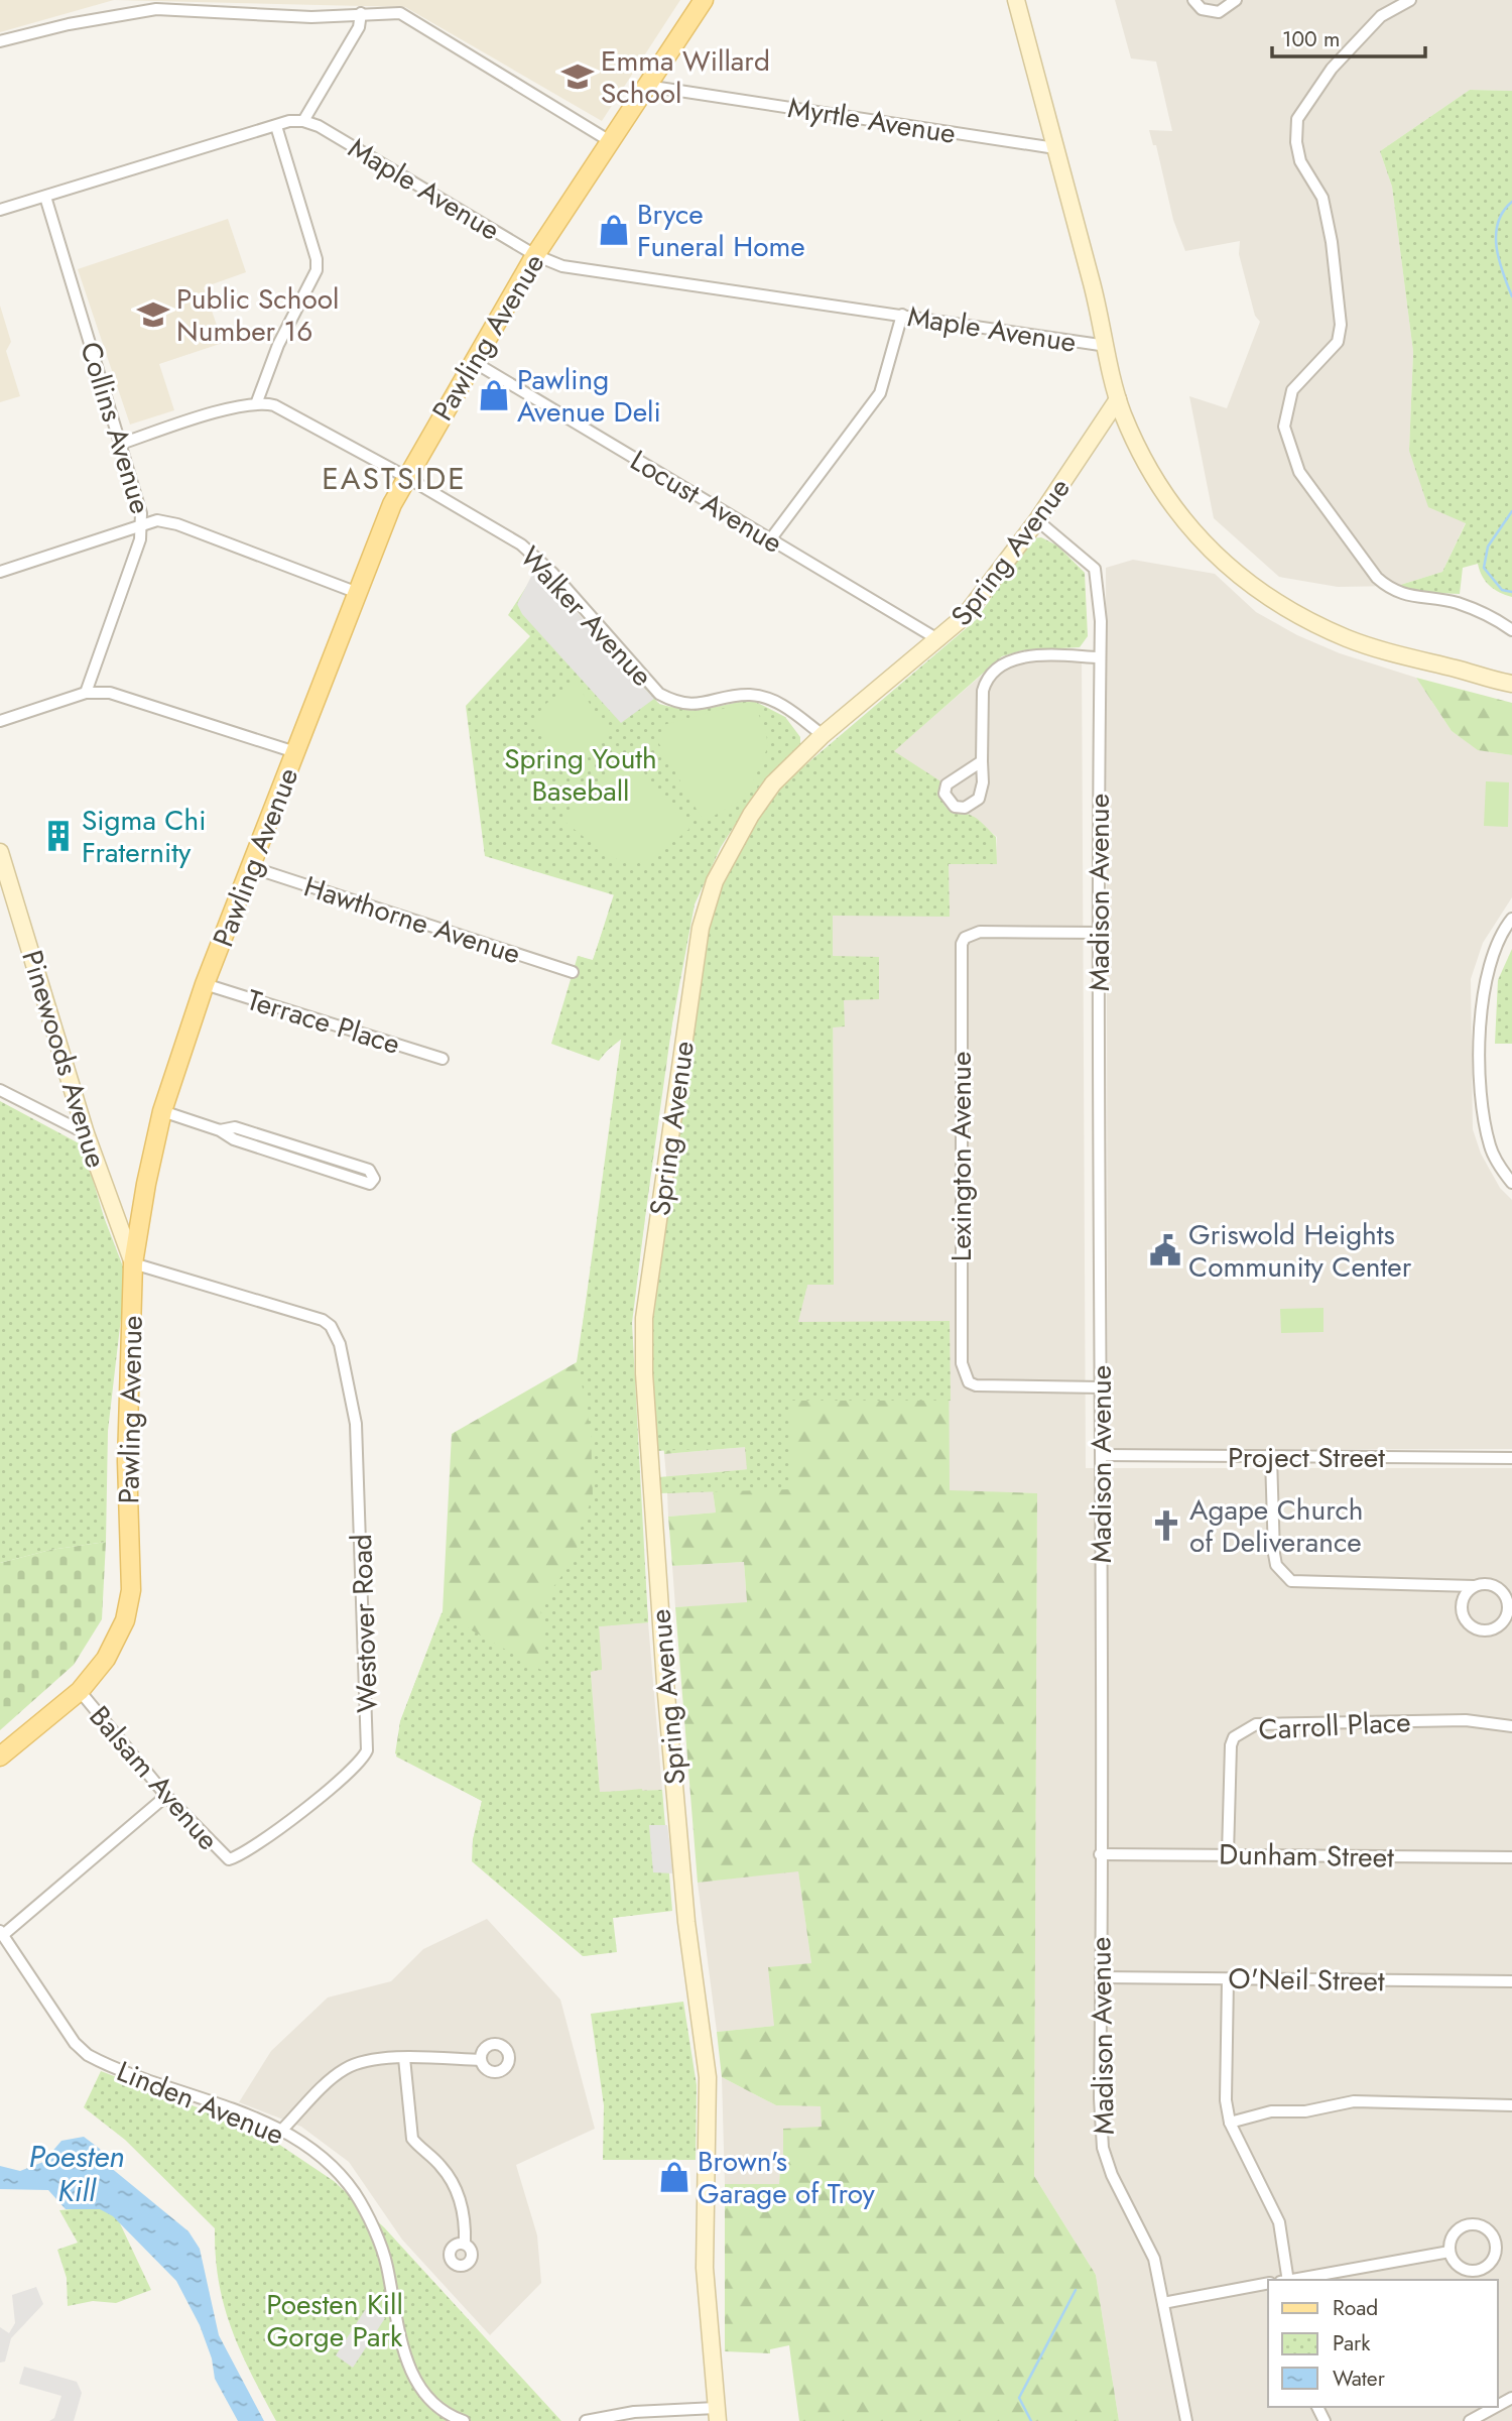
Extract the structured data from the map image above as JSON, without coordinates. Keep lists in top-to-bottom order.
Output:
{
  "streets": {
    "main road": ["Pawling Avenue"],
    "street": [
      "Myrtle Avenue",
      "Maple Avenue",
      "Collins Avenue",
      "Locust Avenue",
      "Spring Avenue",
      "Walker Avenue",
      "Madison Avenue",
      "Hawthorne Avenue",
      "Terrace Place",
      "Pinewoods Avenue",
      "Lexington Avenue",
      "Project Street",
      "Westover Road",
      "Carroll Place",
      "Balsam Avenue",
      "Dunham Street",
      "O'Neil Street",
      "Linden Avenue"
    ]
  },
  "crossings": [
    ["Myrtle Avenue", "Pawling Avenue"],
    ["Maple Avenue", "Pawling Avenue"],
    ["Pawling Avenue", "Collins Avenue"],
    ["Pawling Avenue", "Locust Avenue"],
    ["Pawling Avenue", "Walker Avenue"],
    ["Pawling Avenue", "Hawthorne Avenue"],
    ["Pawling Avenue", "Terrace Place"],
    ["Pawling Avenue", "Pinewoods Avenue"],
    ["Pawling Avenue", "Westover Road"],
    ["Pawling Avenue", "Balsam Avenue"],
    ["Collins Avenue", "Walker Avenue"],
    ["Locust Avenue", "Spring Avenue"],
    ["Spring Avenue", "Walker Avenue"],
    ["Spring Avenue", "Madison Avenue"],
    ["Madison Avenue", "Lexington Avenue"],
    ["Madison Avenue", "Project Street"],
    ["Madison Avenue", "Dunham Street"],
    ["Madison Avenue", "O'Neil Street"],
    ["Pinewoods Avenue", "Westover Road"],
    ["Westover Road", "Balsam Avenue"],
    ["Carroll Place", "Dunham Street"]
  ],
  "districts": ["EASTSIDE"],
  "water": ["Poesten Kill"],
  "parks": ["Spring Youth Baseball", "Poesten Kill Gorge Park"],
  "places": {
    "school or university": ["Emma Willard School", "Public School Number 16"],
    "shop": ["Bryce Funeral Home", "Pawling Avenue Deli", "Brown's Garage of Troy"],
    "building": ["Sigma Chi Fraternity"],
    "public building": ["Griswold Heights Community Center"],
    "church": ["Agape Church of Deliverance"]
  },
  "legend": ["Road", "Park", "Water"],
  "scale_bar": "100 m"
}
